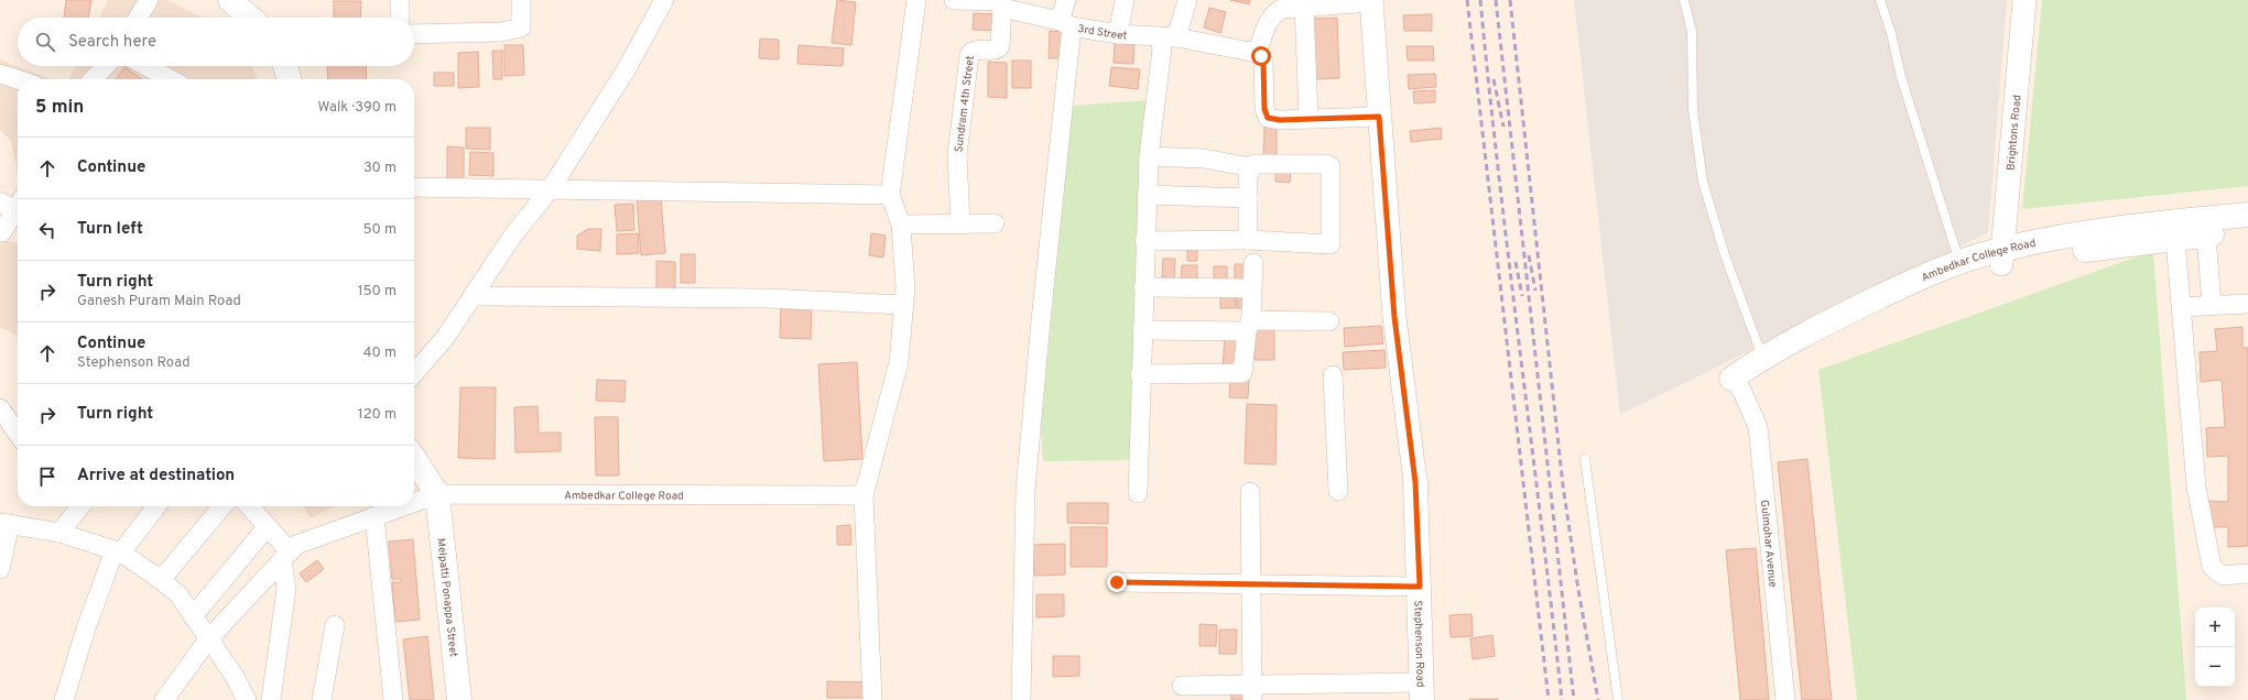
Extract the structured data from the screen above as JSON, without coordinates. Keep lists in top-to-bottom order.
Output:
{
  "streets": {
    "main road": ["Ambedkar College Road", "Melpatti Ponappa Street", "Stephenson Road"],
    "street": [
      "3rd Street",
      "Sundram 4th Street",
      "Brightons Road",
      "Gulmohar Avenue"
    ]
  },
  "crossings": [
    ["3rd Street", "Sundram 4th Street"],
    ["Brightons Road", "Ambedkar College Road"],
    ["Ambedkar College Road", "Gulmohar Avenue"],
    ["Ambedkar College Road", "Melpatti Ponappa Street"]
  ],
  "page": {
    "search": "Search here",
    "heading": ["5 min", "Walk · 390 m"],
    "list": [
      ["Continue", "30 m"],
      ["Turn left", "50 m"],
      ["Turn right", "Ganesh Puram Main Road", "150 m"],
      ["Continue", "Stephenson Road", "40 m"],
      ["Turn right", "120 m"],
      "Arrive at destination"
    ],
    "map_buttons": ["+", "−"]
  }
}
